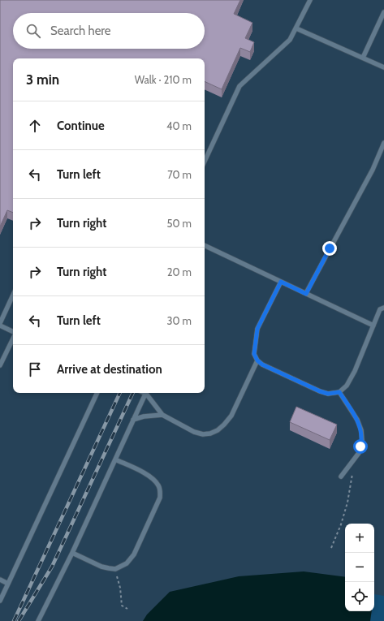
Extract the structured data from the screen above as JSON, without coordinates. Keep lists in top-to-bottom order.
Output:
{
  "page": {
    "search": "Search here",
    "heading": ["3 min", "Walk · 210 m"],
    "list": [
      ["Continue", "40 m"],
      ["Turn left", "70 m"],
      ["Turn right", "50 m"],
      ["Turn right", "20 m"],
      ["Turn left", "30 m"],
      "Arrive at destination"
    ],
    "map_buttons": ["+", "−"]
  }
}
